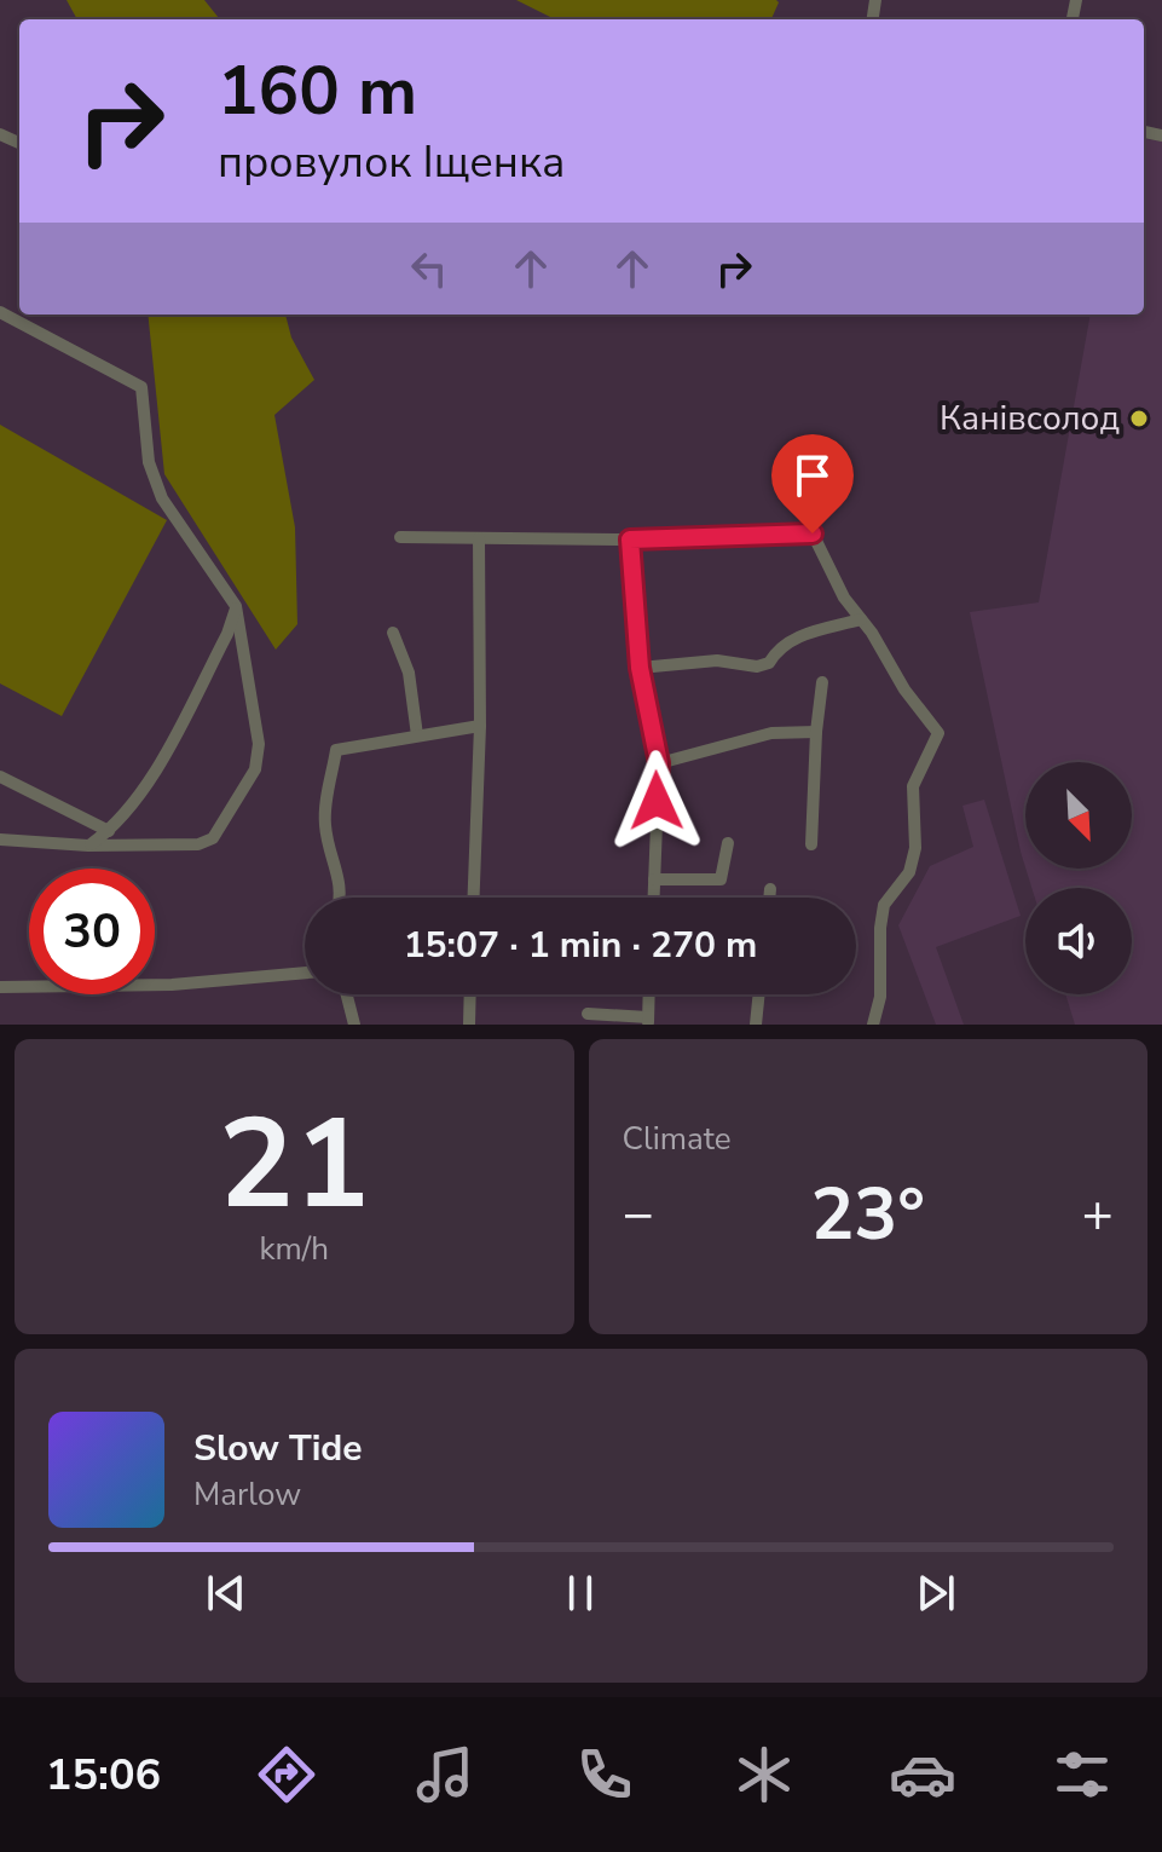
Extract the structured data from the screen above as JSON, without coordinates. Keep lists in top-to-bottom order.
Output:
{
  "places": ["Канівсолод"],
  "north": "bottom right",
  "page": {
    "turn": ["160 m", "провулок Іщенка"],
    "limit": "30",
    "trip": "15:07 · 1 min · 270 m",
    "tile": [
      ["21", "km/h"],
      "Climate"
    ],
    "heat": ["−", "23°", "+"],
    "song": ["Slow Tide", "Marlow"],
    "tabs": "15:06"
  }
}
